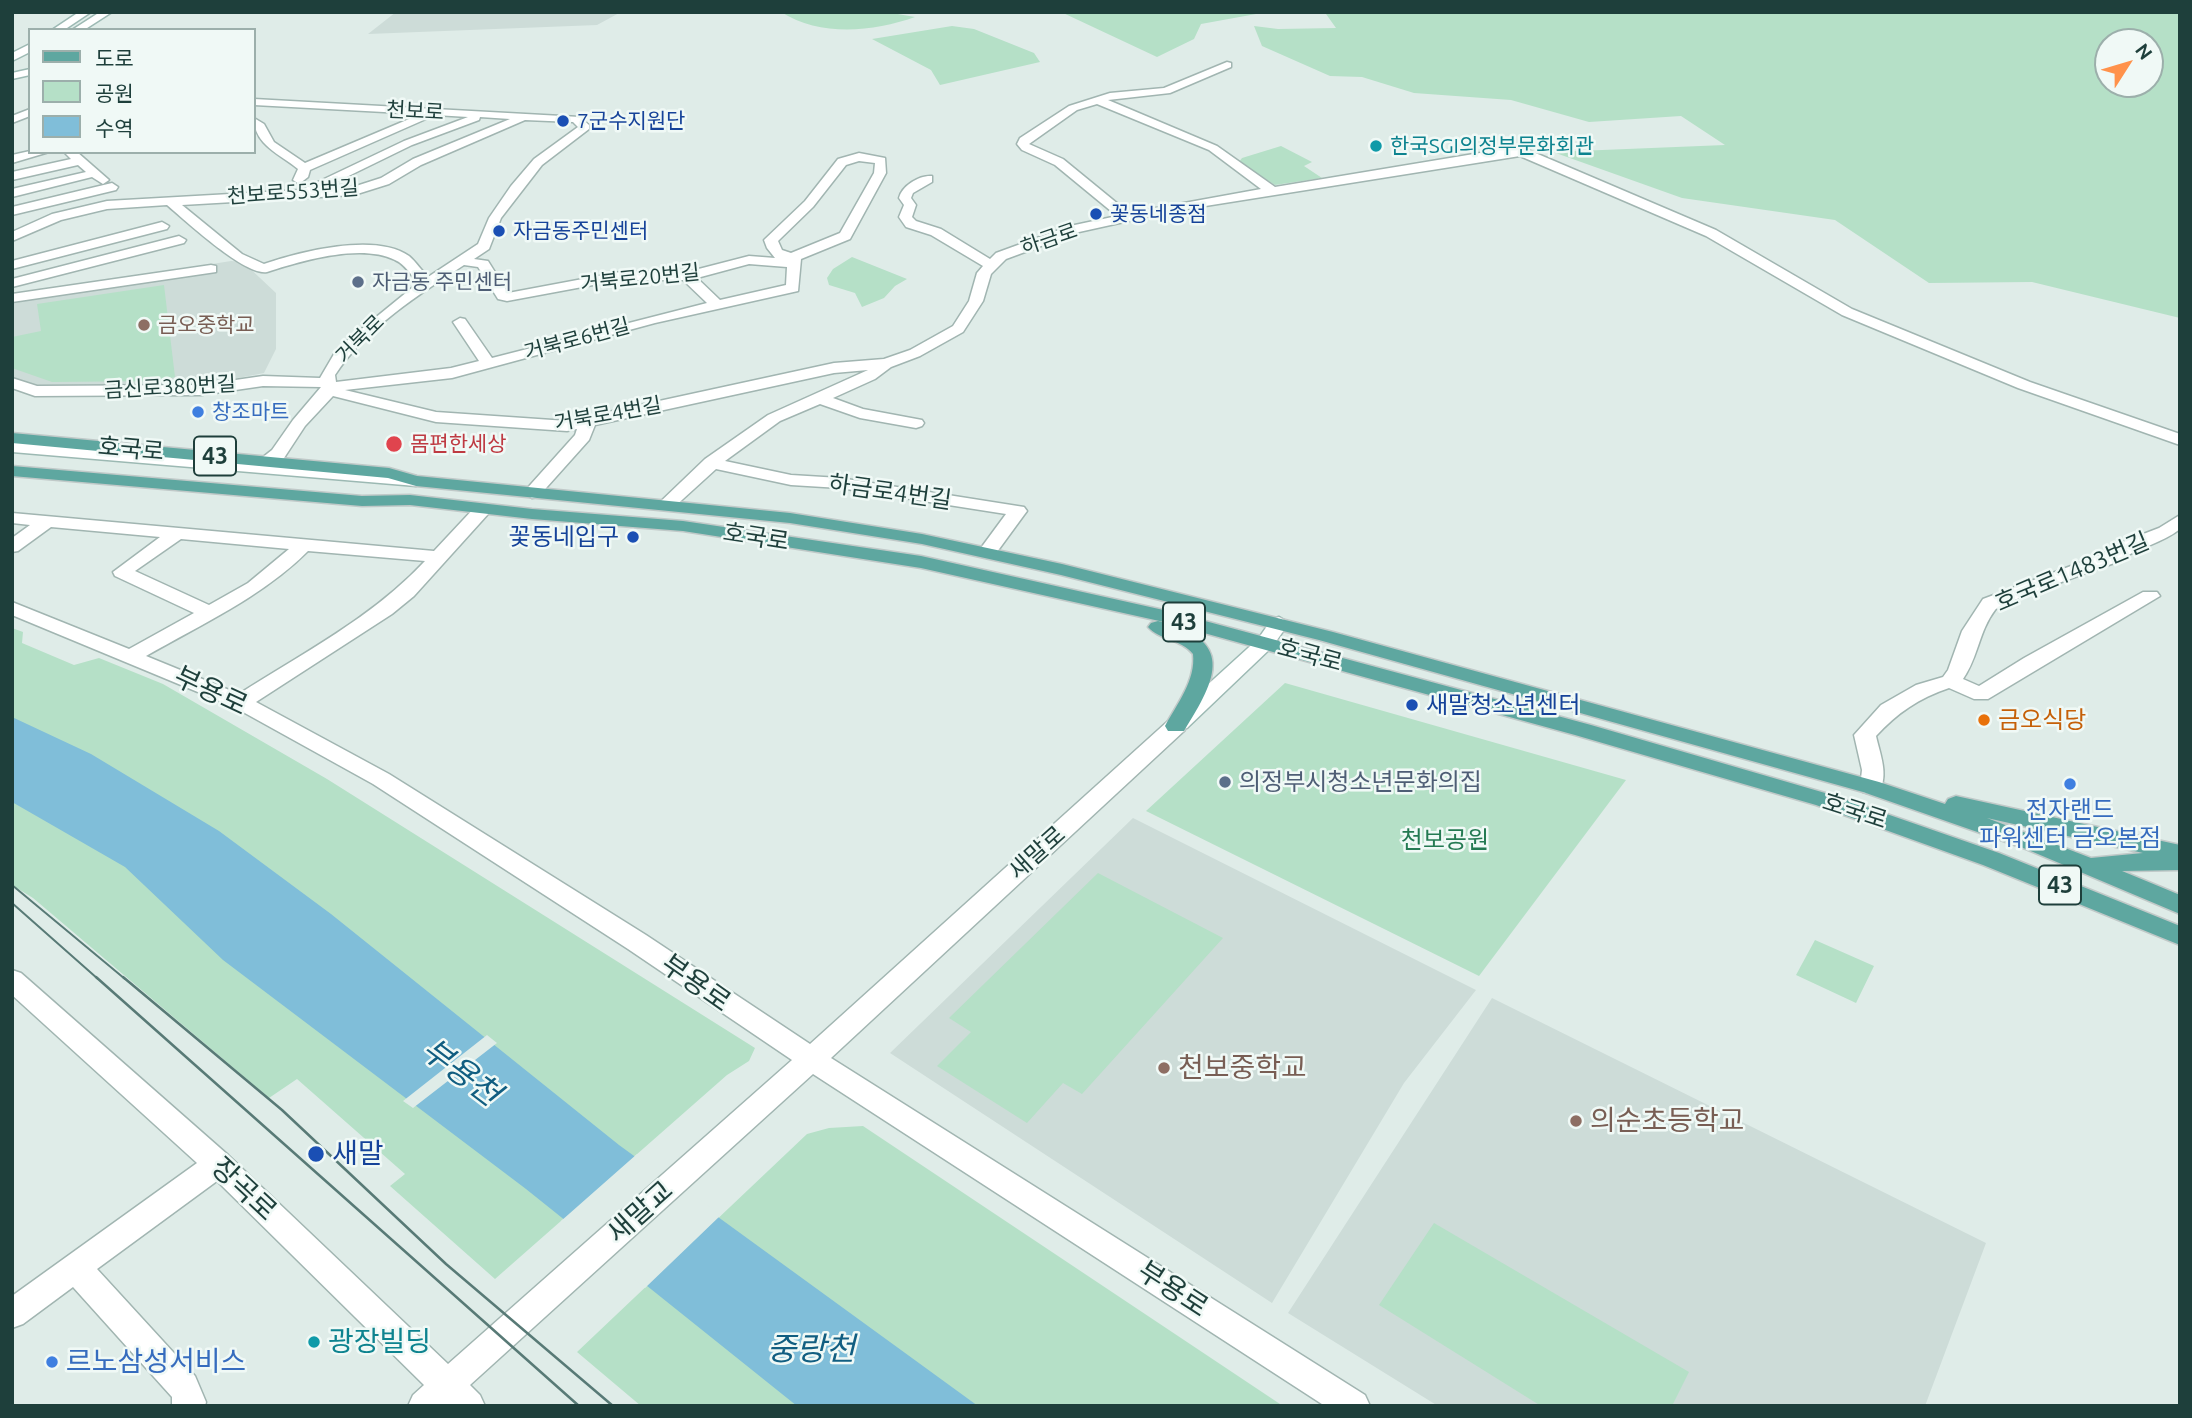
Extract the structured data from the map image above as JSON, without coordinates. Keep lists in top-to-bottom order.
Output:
{
  "streets": {
    "main road": ["호국로", "43"],
    "street": [
      "천보로",
      "천보로553번길",
      "하금로",
      "거북로20번길",
      "거북로",
      "거북로6번길",
      "금신로380번길",
      "거북로4번길",
      "하금로4번길",
      "호국로1483번길",
      "부용로",
      "새말로",
      "장곡로",
      "새말교"
    ]
  },
  "crossings": [
    ["천보로", "천보로553번길"],
    ["천보로", "거북로"],
    ["하금로", "거북로4번길"],
    ["하금로", "호국로"],
    ["하금로", "하금로4번길"],
    ["거북로20번길", "거북로"],
    ["거북로20번길", "거북로6번길"],
    ["거북로", "거북로6번길"],
    ["거북로", "금신로380번길"],
    ["거북로", "거북로4번길"],
    ["거북로", "호국로"],
    ["거북로6번길", "금신로380번길"],
    ["거북로6번길", "거북로4번길"],
    ["금신로380번길", "거북로4번길"],
    ["호국로", "하금로4번길"],
    ["호국로", "새말로"],
    ["부용로", "새말로"],
    ["새말로", "새말교"],
    ["장곡로", "새말교"]
  ],
  "water": ["부용천", "중랑천"],
  "parks": ["천보공원"],
  "places": [
    "7군수지원단",
    "한국SGI의정부문화회관",
    "꽃동네종점",
    "자금동주민센터",
    "자금동 주민센터",
    "금오중학교",
    "창조마트",
    "몸편한세상",
    "꽃동네입구",
    "새말청소년센터",
    "금오식당",
    "의정부시청소년문화의집",
    "전자랜드 파워센터 금오본점",
    "천보중학교",
    "의순초등학교",
    "새말",
    "광장빌딩",
    "르노삼성서비스"
  ],
  "legend": ["도로", "공원", "수역"],
  "north": "top right"
}
